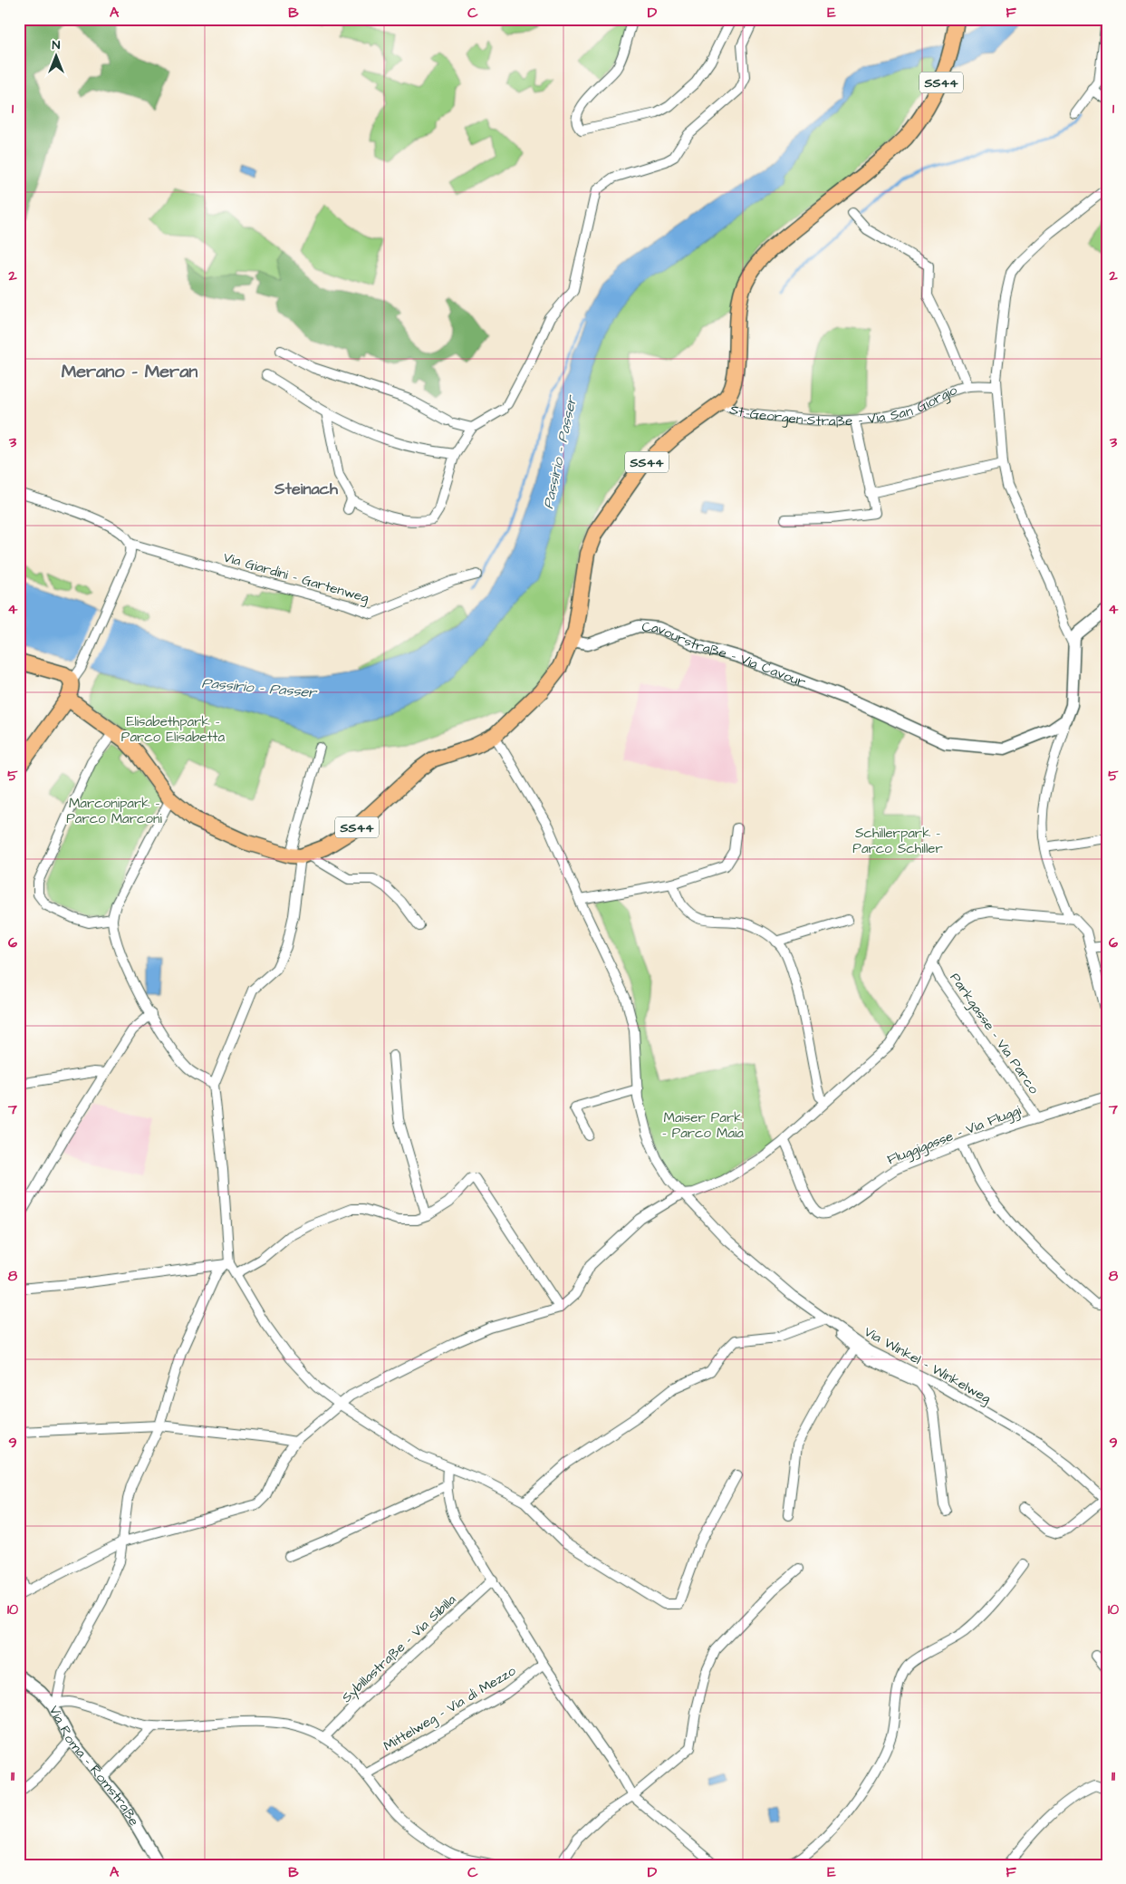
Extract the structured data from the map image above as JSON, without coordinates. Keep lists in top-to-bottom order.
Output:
{
  "streets": {
    "main road": ["SS44"],
    "street": [
      "St.-Georgen-Straße - Via San Giorgio",
      "Via Giardini - Gartenweg",
      "Cavourstraße - Via Cavour",
      "Parkgasse - Via Parco",
      "Fluggigasse - Via Fluggi",
      "Via Winkel - Winkelweg",
      "Sybillastraße - Via Sibilla",
      "Mittelweg - Via di Mezzo",
      "Via Roma - Romstraße"
    ]
  },
  "crossings": [
    ["SS44", "St.-Georgen-Straße - Via San Giorgio"],
    ["SS44", "Cavourstraße - Via Cavour"],
    ["SS44", "Via Winkel - Winkelweg"],
    ["Parkgasse - Via Parco", "Fluggigasse - Via Fluggi"]
  ],
  "districts": ["Merano - Meran", "Steinach"],
  "water": ["Passirio - Passer"],
  "parks": [
    "Elisabethpark - Parco Elisabetta",
    "Marconipark - Parco Marconi",
    "Schillerpark - Parco Schiller",
    "Maiser Park - Parco Maia"
  ],
  "north": "top",
  "grid": {
    "columns": [
      "A",
      "B",
      "C",
      "D",
      "E",
      "F"
    ],
    "rows": [
      "1",
      "2",
      "3",
      "4",
      "5",
      "6",
      "7",
      "8",
      "9",
      "10",
      "11"
    ]
  }
}
